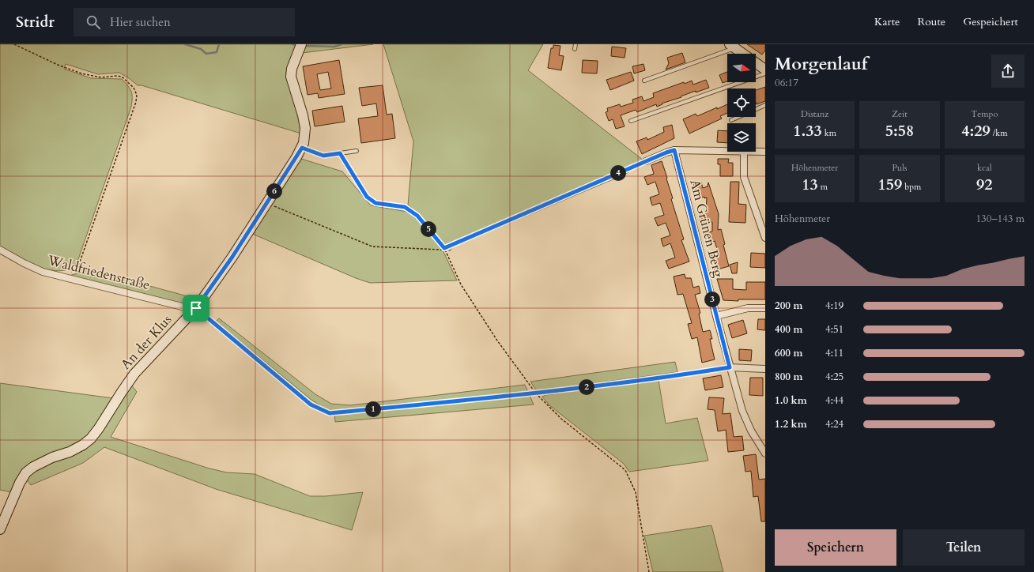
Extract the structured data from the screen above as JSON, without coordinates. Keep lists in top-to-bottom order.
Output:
{
  "streets": {
    "street": ["Am Grünen Berg", "Waldfriedenstraße", "An der Klus"]
  },
  "crossings": [
    ["Waldfriedenstraße", "An der Klus"]
  ],
  "north": "right",
  "page": {
    "header": "Stridr",
    "search": "Hier suchen",
    "nav": ["Karte", "Route", "Gespeichert"],
    "heading": ["Morgenlauf", "06:17"],
    "stats": [
      ["Distanz", "1.33 km"],
      ["Zeit", "5:58"],
      ["Tempo", "4:29 /km"],
      ["Höhenmeter", "13 m"],
      ["Puls", "159 bpm"],
      ["kcal", "92"]
    ],
    "pins": [
      "4",
      "6",
      "5",
      "3",
      "2",
      "1"
    ],
    "chart": ["Höhenmeter", "130–143 m"],
    "list": [
      {
        "name": "200 m",
        "note": "4:19"
      },
      {
        "name": "400 m",
        "note": "4:51"
      },
      {
        "name": "600 m",
        "note": "4:11"
      },
      {
        "name": "800 m",
        "note": "4:25"
      },
      {
        "name": "1.0 km",
        "note": "4:44"
      },
      {
        "name": "1.2 km",
        "note": "4:24"
      }
    ],
    "buttons": ["Speichern", "Teilen"]
  }
}
